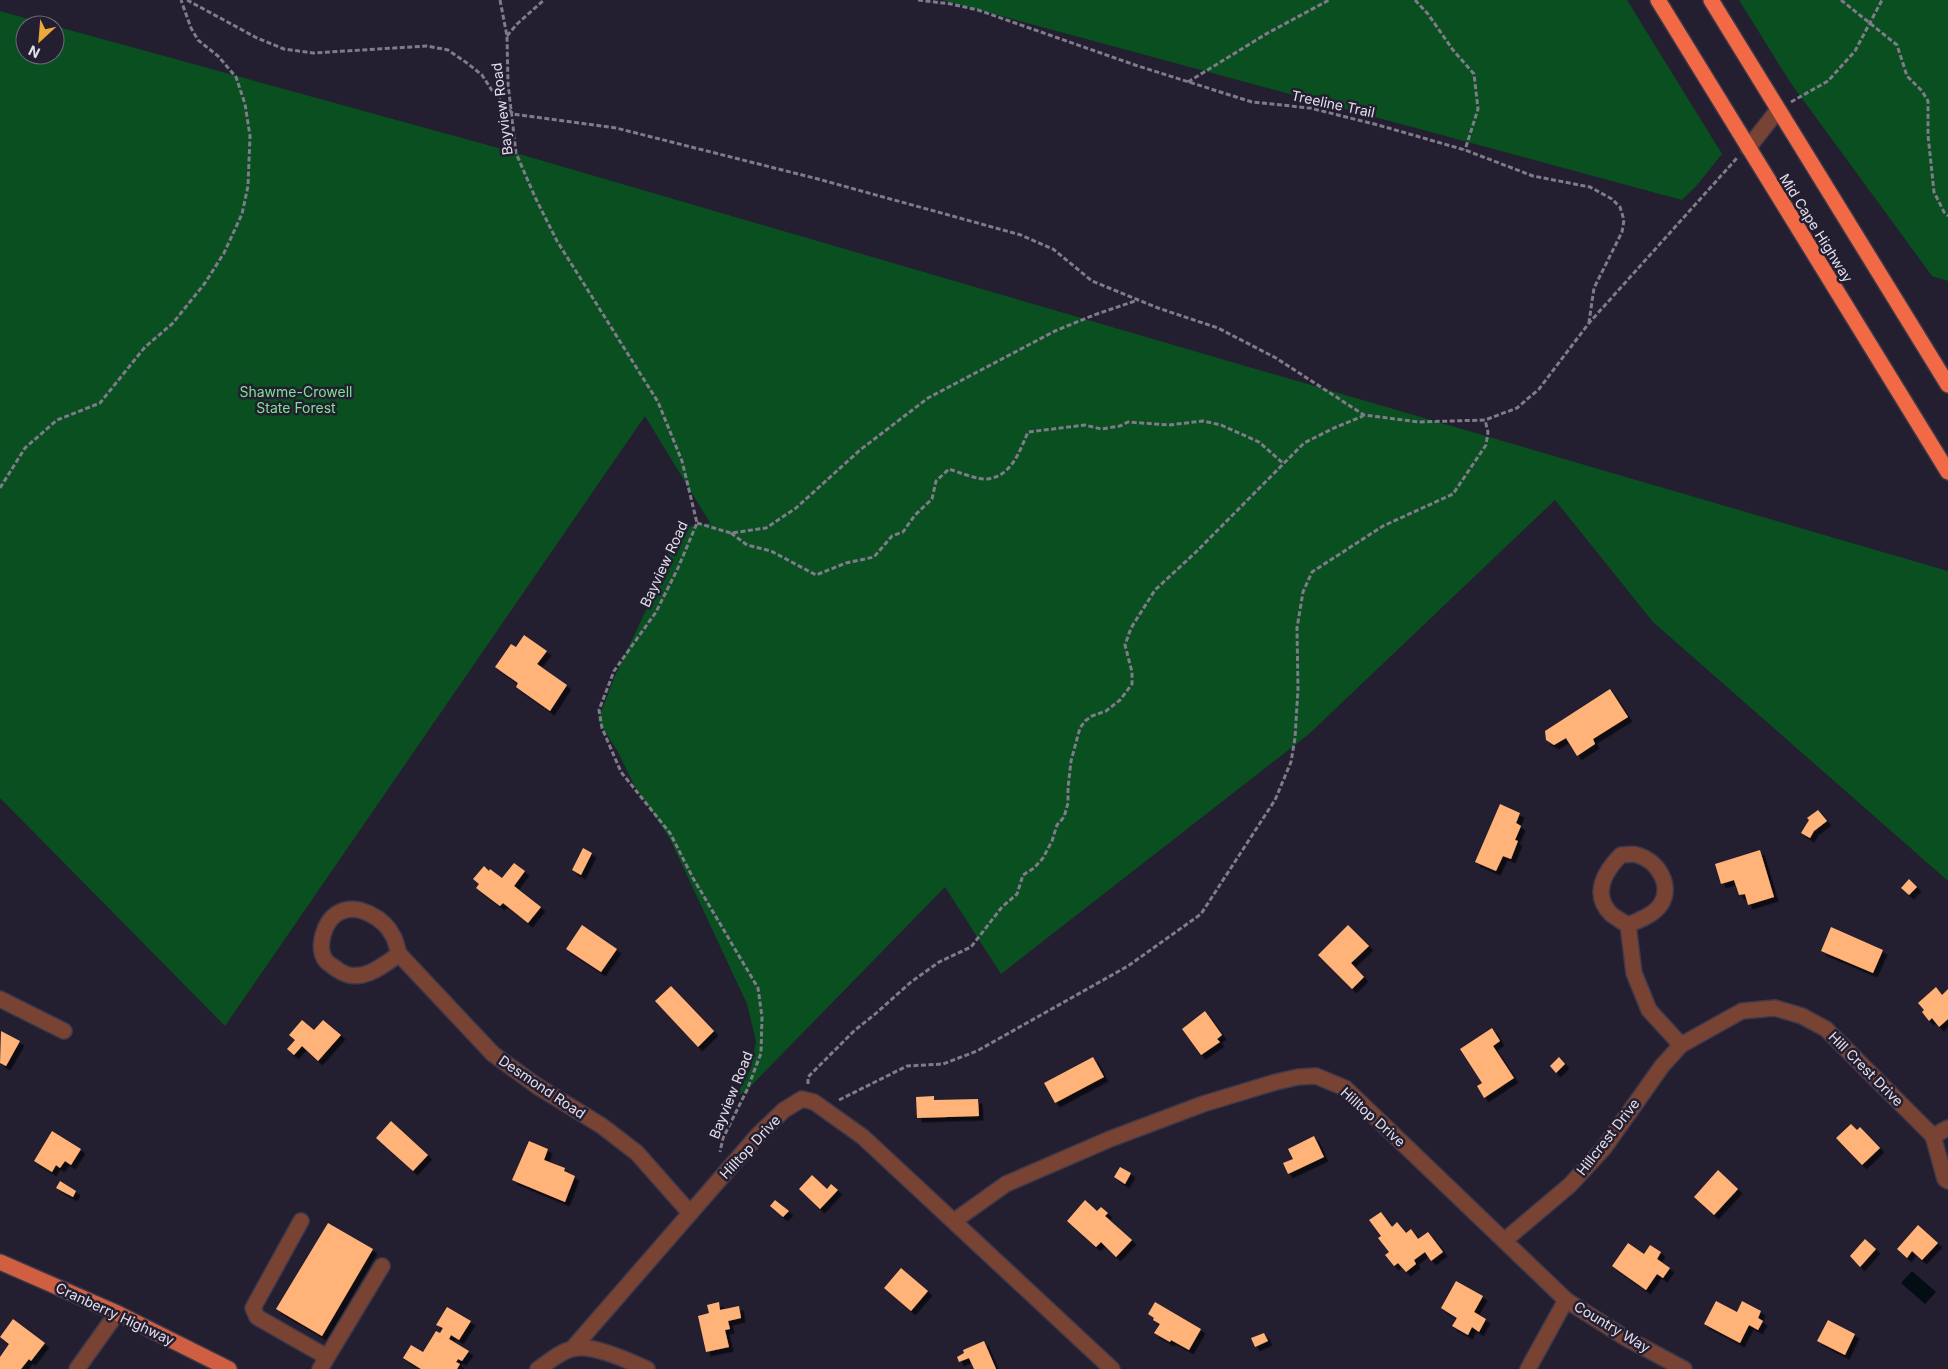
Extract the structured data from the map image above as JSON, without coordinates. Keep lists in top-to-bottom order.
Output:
{
  "streets": {
    "highway": ["Mid Cape Highway"],
    "main road": ["Cranberry Highway"],
    "street": [
      "Hill Crest Drive",
      "Desmond Road",
      "Hilltop Drive",
      "Hillcrest Drive",
      "Country Way"
    ],
    "path": ["Treeline Trail", "Bayview Road"]
  },
  "crossings": [
    ["Bayview Road", "Hilltop Drive"],
    ["Hill Crest Drive", "Hillcrest Drive"],
    ["Desmond Road", "Hilltop Drive"],
    ["Hilltop Drive", "Hillcrest Drive"],
    ["Hilltop Drive", "Country Way"]
  ],
  "parks": ["Shawme-Crowell State Forest"],
  "north": "bottom left"
}
